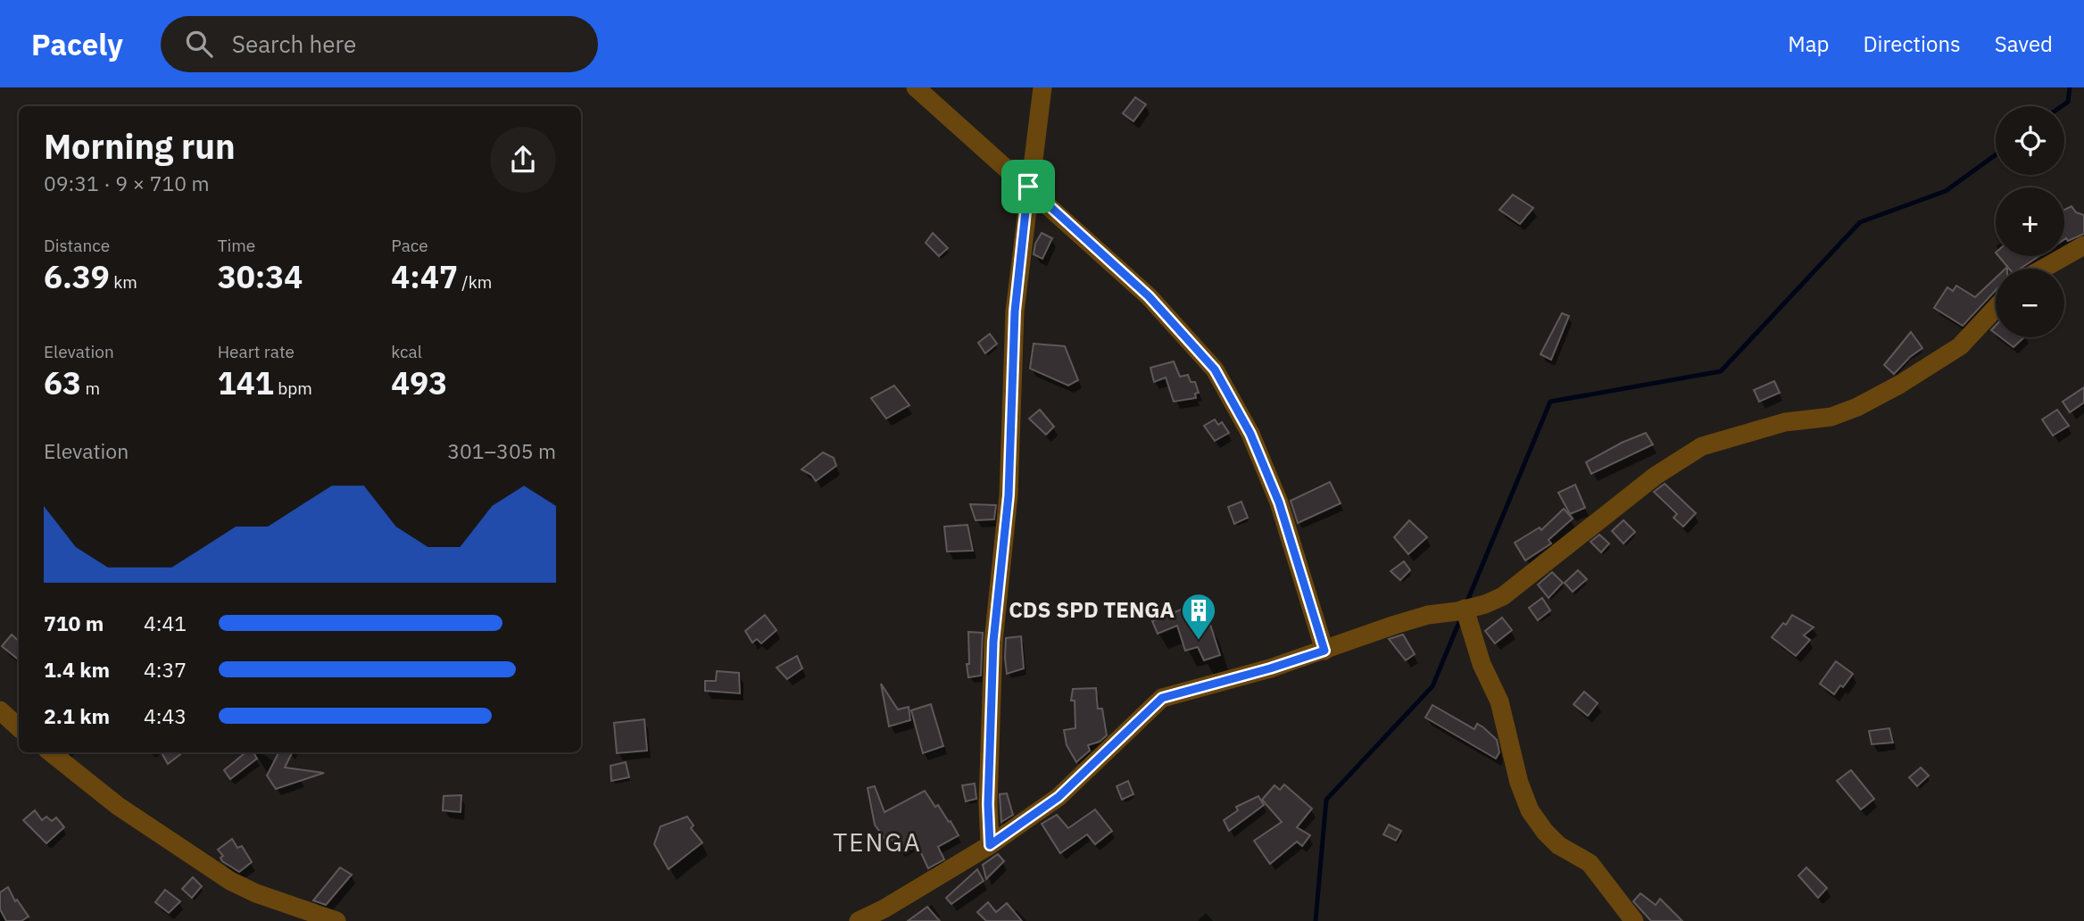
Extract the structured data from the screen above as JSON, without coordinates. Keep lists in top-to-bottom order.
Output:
{
  "districts": ["TENGA"],
  "places": {
    "building": ["CDS SPD TENGA"]
  },
  "page": {
    "header": "Pacely",
    "search": "Search here",
    "nav": ["Map", "Directions", "Saved"],
    "map_buttons": ["+", "−"],
    "heading": ["Morning run", "09:31 · 9 × 710 m"],
    "stats": [
      ["Distance", "6.39 km"],
      ["Time", "30:34"],
      ["Pace", "4:47 /km"],
      ["Elevation", "63 m"],
      ["Heart rate", "141 bpm"],
      ["kcal", "493"]
    ],
    "chart": ["Elevation", "301–305 m"],
    "list": [
      {
        "name": "710 m",
        "note": "4:41"
      },
      {
        "name": "1.4 km",
        "note": "4:37"
      },
      {
        "name": "2.1 km",
        "note": "4:43"
      }
    ]
  }
}
